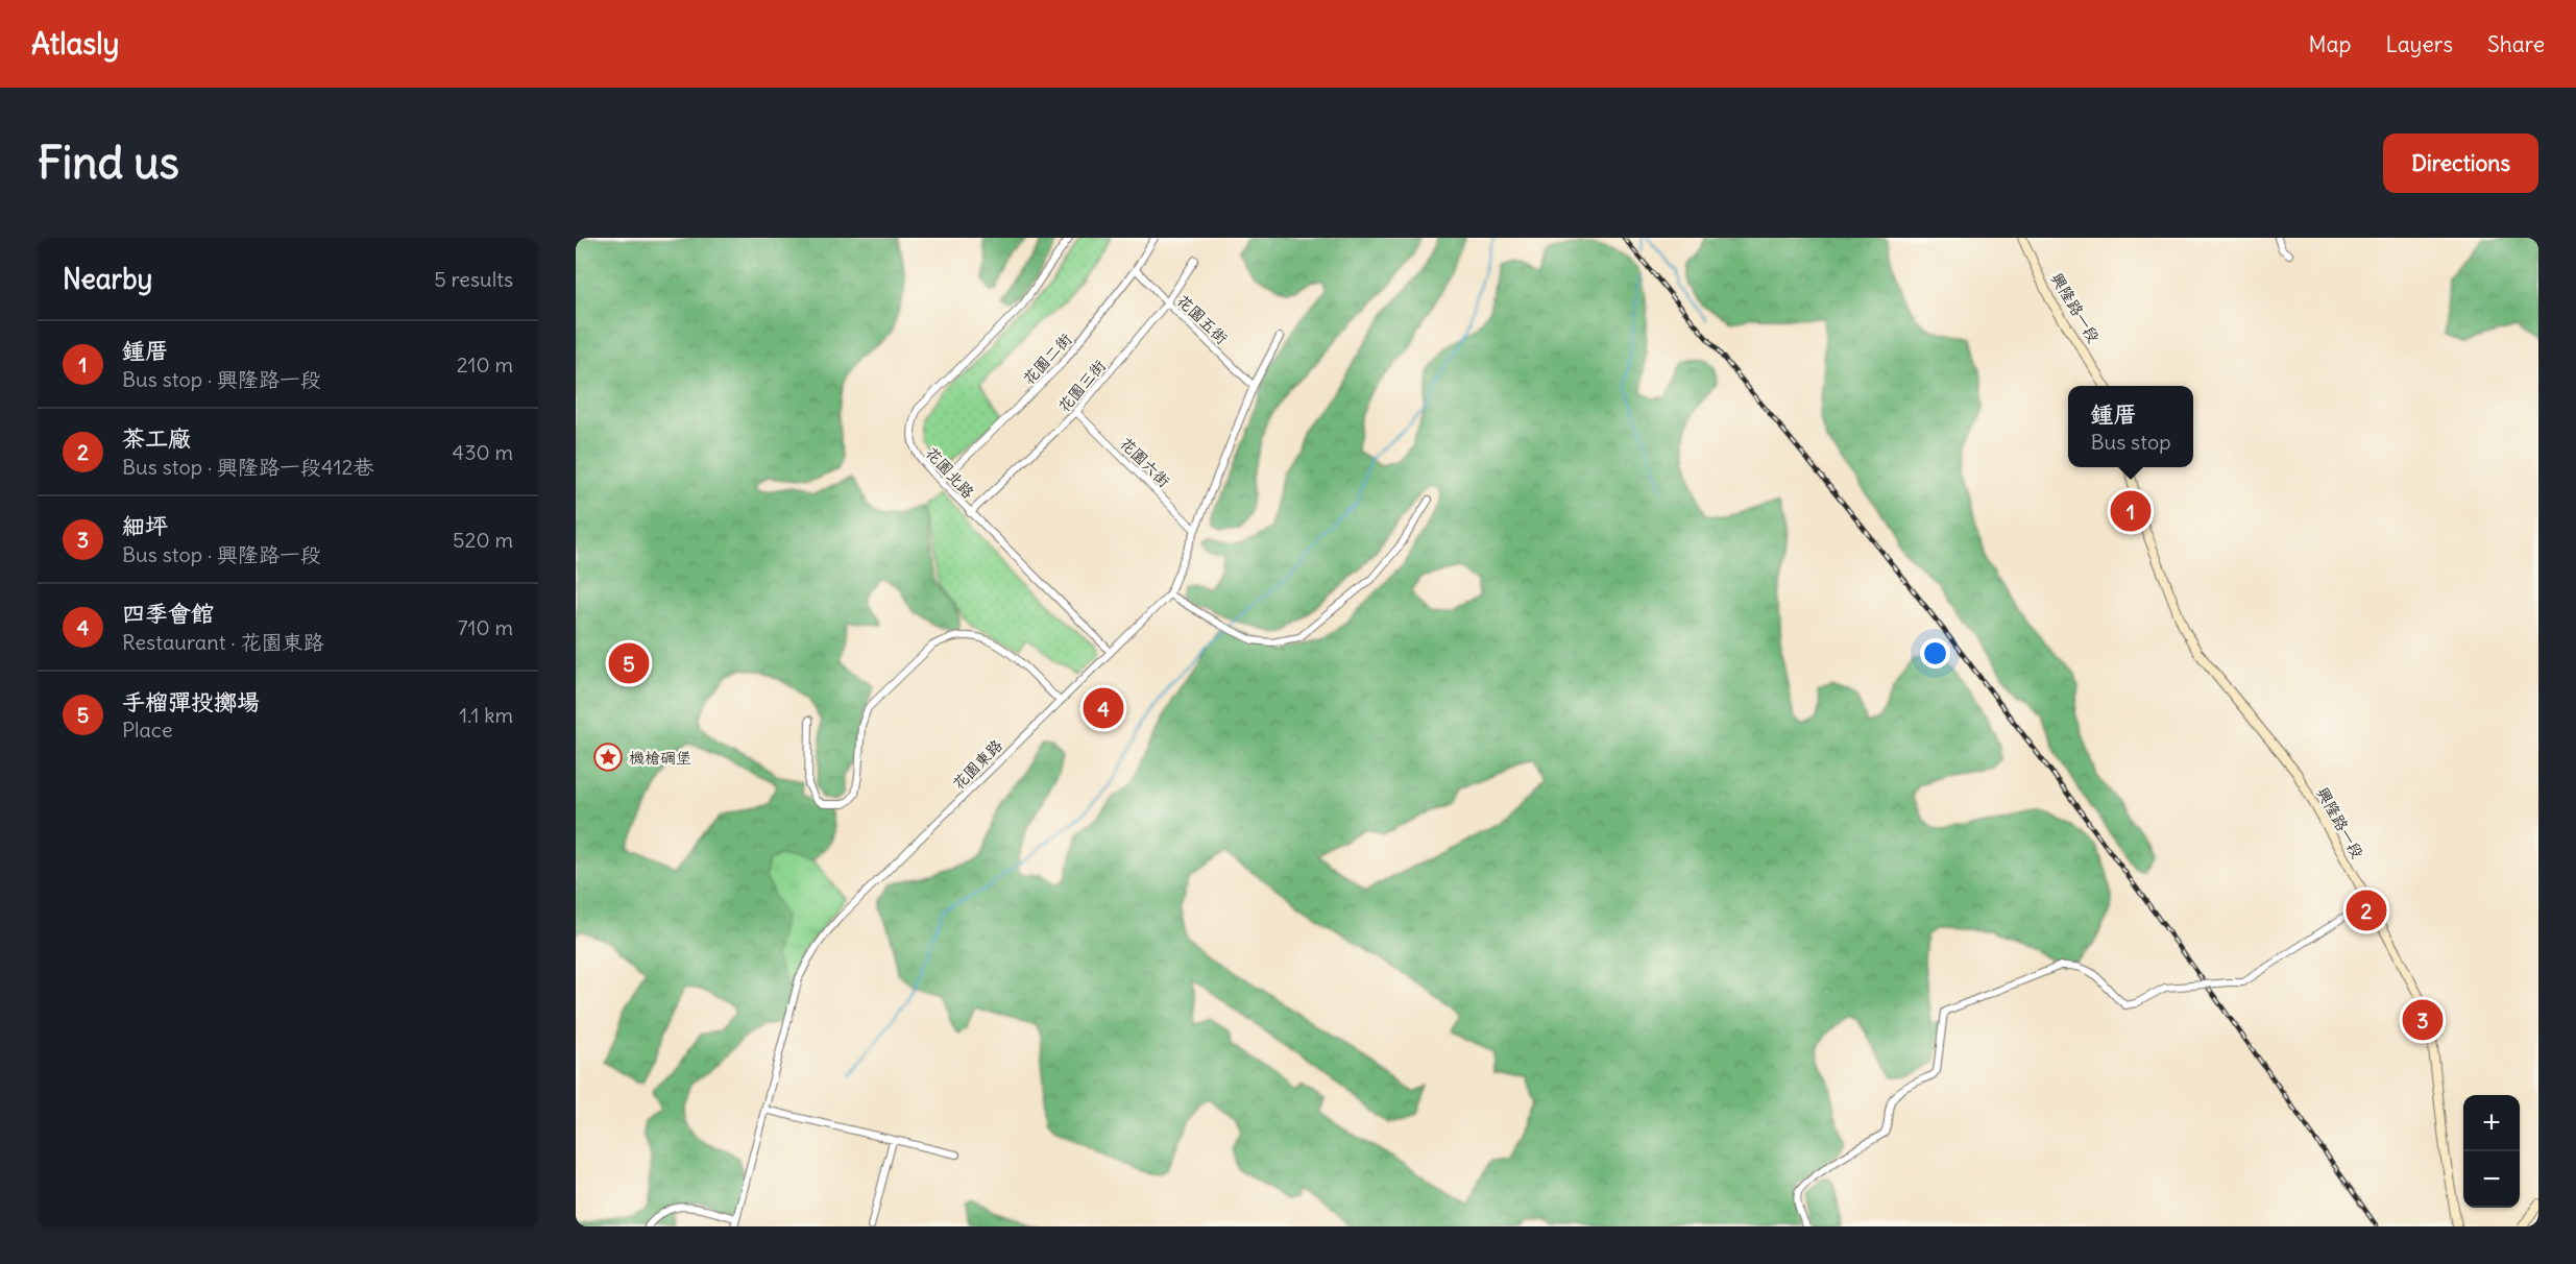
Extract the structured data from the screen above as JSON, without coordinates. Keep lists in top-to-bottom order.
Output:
{
  "streets": {
    "street": [
      "興隆路一段",
      "花園五街",
      "花園二街",
      "花園三街",
      "花園六街",
      "花園北路",
      "花園東路"
    ]
  },
  "crossings": [
    ["花園五街", "花園二街"],
    ["花園五街", "花園三街"],
    ["花園五街", "花園東路"],
    ["花園二街", "花園北路"],
    ["花園三街", "花園六街"],
    ["花園三街", "花園北路"],
    ["花園六街", "花園東路"],
    ["花園北路", "花園東路"]
  ],
  "places": {
    "place": ["機槍碉堡"]
  },
  "page": {
    "header": "Atlasly",
    "nav": ["Map", "Layers", "Share"],
    "buttons": "Directions",
    "title": "Find us",
    "heading": ["Nearby", "5 results"],
    "list": [
      {
        "mark": "1",
        "name": "鍾厝",
        "note": "Bus stop · 興隆路一段",
        "value": "210 m"
      },
      {
        "mark": "2",
        "name": "茶工廠",
        "note": "Bus stop · 興隆路一段412巷",
        "value": "430 m"
      },
      {
        "mark": "3",
        "name": "細坪",
        "note": "Bus stop · 興隆路一段",
        "value": "520 m"
      },
      {
        "mark": "4",
        "name": "四季會館",
        "note": "Restaurant · 花園東路",
        "value": "710 m"
      },
      {
        "mark": "5",
        "name": "手榴彈投擲場",
        "note": "Place",
        "value": "1.1 km"
      }
    ],
    "popup": ["鍾厝", "Bus stop"],
    "pins": [
      "1",
      "5",
      "4",
      "2",
      "3"
    ],
    "map_buttons": ["+", "−"]
  }
}
